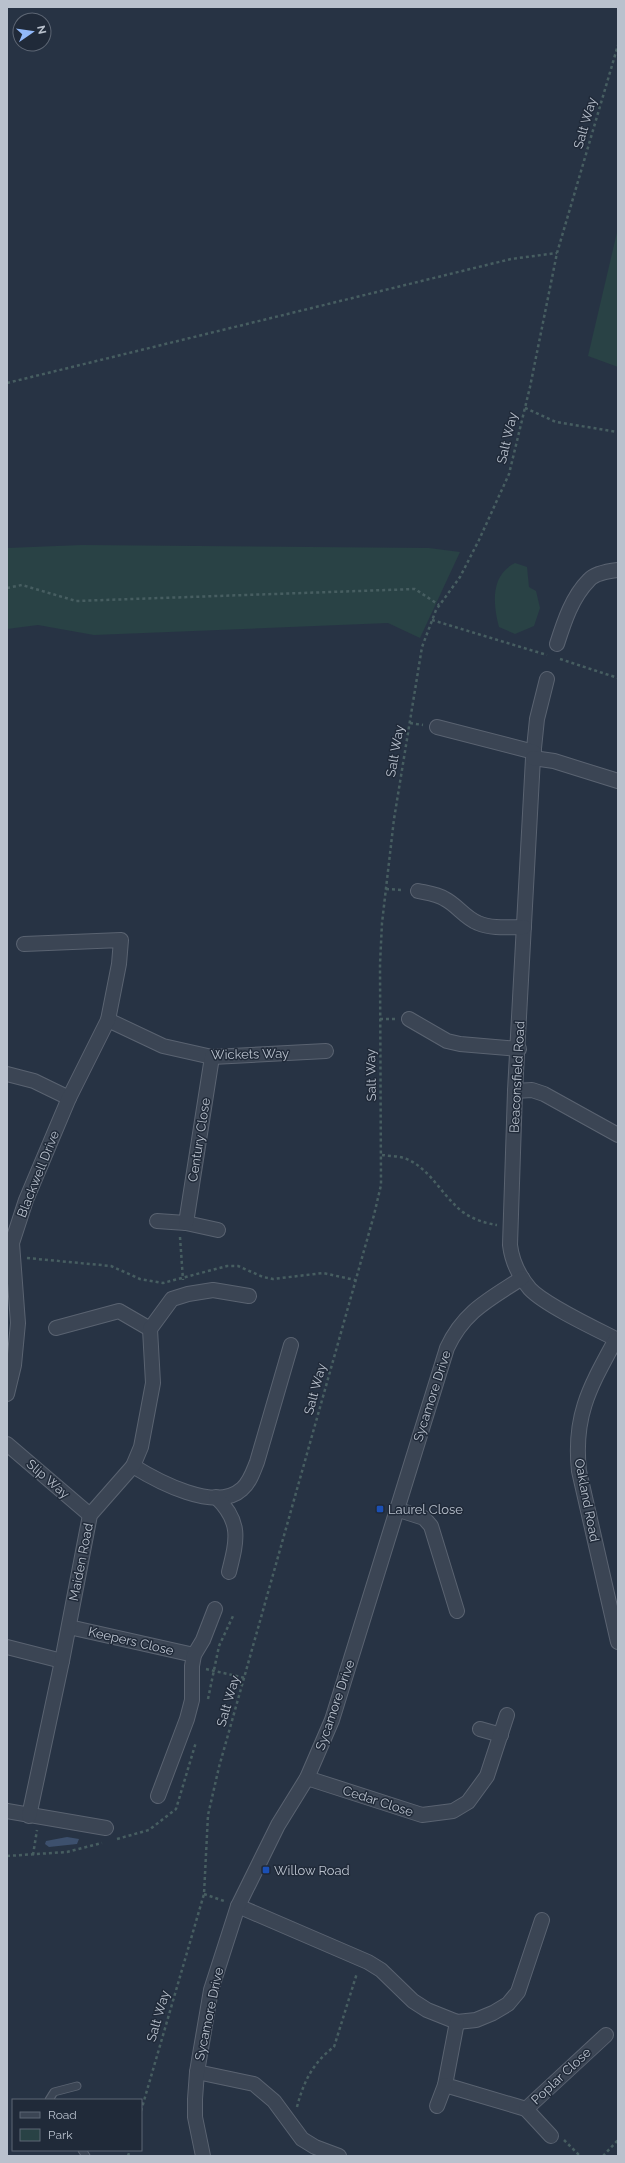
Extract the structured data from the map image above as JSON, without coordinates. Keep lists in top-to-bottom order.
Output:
{
  "streets": {
    "street": [
      "Wickets Way",
      "Beaconsfield Road",
      "Century Close",
      "Blackwell Drive",
      "Sycamore Drive",
      "Slip Way",
      "Oakland Road",
      "Maiden Road",
      "Keepers Close",
      "Cedar Close",
      "Poplar Close"
    ],
    "path": ["Salt Way"]
  },
  "crossings": [
    ["Wickets Way", "Century Close"],
    ["Wickets Way", "Blackwell Drive"],
    ["Beaconsfield Road", "Sycamore Drive"],
    ["Beaconsfield Road", "Oakland Road"],
    ["Sycamore Drive", "Cedar Close"],
    ["Slip Way", "Maiden Road"],
    ["Maiden Road", "Keepers Close"]
  ],
  "places": {
    "transit": ["Laurel Close", "Willow Road"]
  },
  "legend": ["Road", "Park"],
  "north": "right"
}
